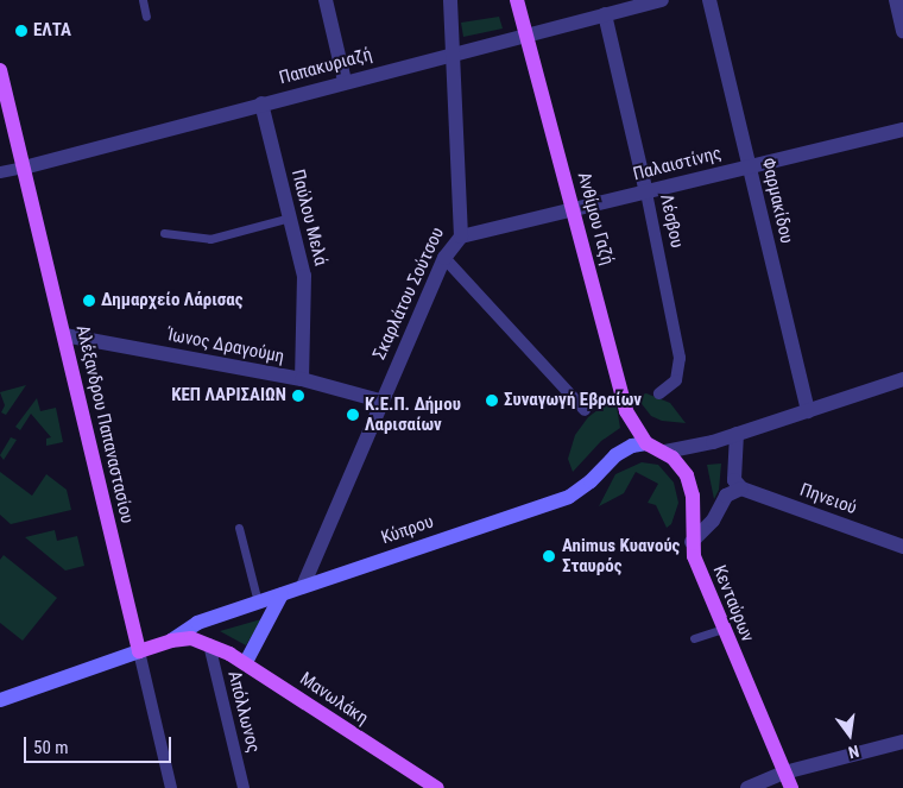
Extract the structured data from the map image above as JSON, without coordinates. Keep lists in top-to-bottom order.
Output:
{
  "streets": {
    "main road": [
      "Ανθίμου Γαζή",
      "Αλέξανδρου Παπαναστασίου",
      "Κύπρου",
      "Κενταύρων",
      "Μανωλάκη"
    ],
    "street": [
      "Παπακυριαζή",
      "Παλαιστίνης",
      "Φαρμακίδου",
      "Παύλου Μελά",
      "Λέσβου",
      "Σκαρλάτου Σούτσου",
      "Ίωνος Δραγούμη",
      "Πηνειού",
      "Απόλλωνος"
    ]
  },
  "crossings": [
    ["Παπακυριαζή", "Παύλου Μελά"],
    ["Παπακυριαζή", "Ανθίμου Γαζή"],
    ["Παπακυριαζή", "Λέσβου"],
    ["Παπακυριαζή", "Σκαρλάτου Σούτσου"],
    ["Παπακυριαζή", "Αλέξανδρου Παπαναστασίου"],
    ["Παλαιστίνης", "Φαρμακίδου"],
    ["Παλαιστίνης", "Ανθίμου Γαζή"],
    ["Παλαιστίνης", "Λέσβου"],
    ["Παλαιστίνης", "Σκαρλάτου Σούτσου"],
    ["Παύλου Μελά", "Ίωνος Δραγούμη"],
    ["Ανθίμου Γαζή", "Κύπρου"],
    ["Ανθίμου Γαζή", "Κενταύρων"],
    ["Σκαρλάτου Σούτσου", "Ίωνος Δραγούμη"],
    ["Σκαρλάτου Σούτσου", "Κύπρου"],
    ["Ίωνος Δραγούμη", "Αλέξανδρου Παπαναστασίου"],
    ["Αλέξανδρου Παπαναστασίου", "Κύπρου"],
    ["Κύπρου", "Κενταύρων"],
    ["Κύπρου", "Μανωλάκη"],
    ["Κύπρου", "Απόλλωνος"],
    ["Μανωλάκη", "Απόλλωνος"]
  ],
  "places": [
    "ΕΛΤΑ",
    "Δημαρχείο Λάρισας",
    "ΚΕΠ ΛΑΡΙΣΑΙΩΝ",
    "Συναγωγή Εβραίων",
    "Κ.Ε.Π. Δήμου Λαρισαίων",
    "Animus Κυανούς Σταυρός"
  ],
  "scale_bar": "50 m",
  "north": "bottom"
}
